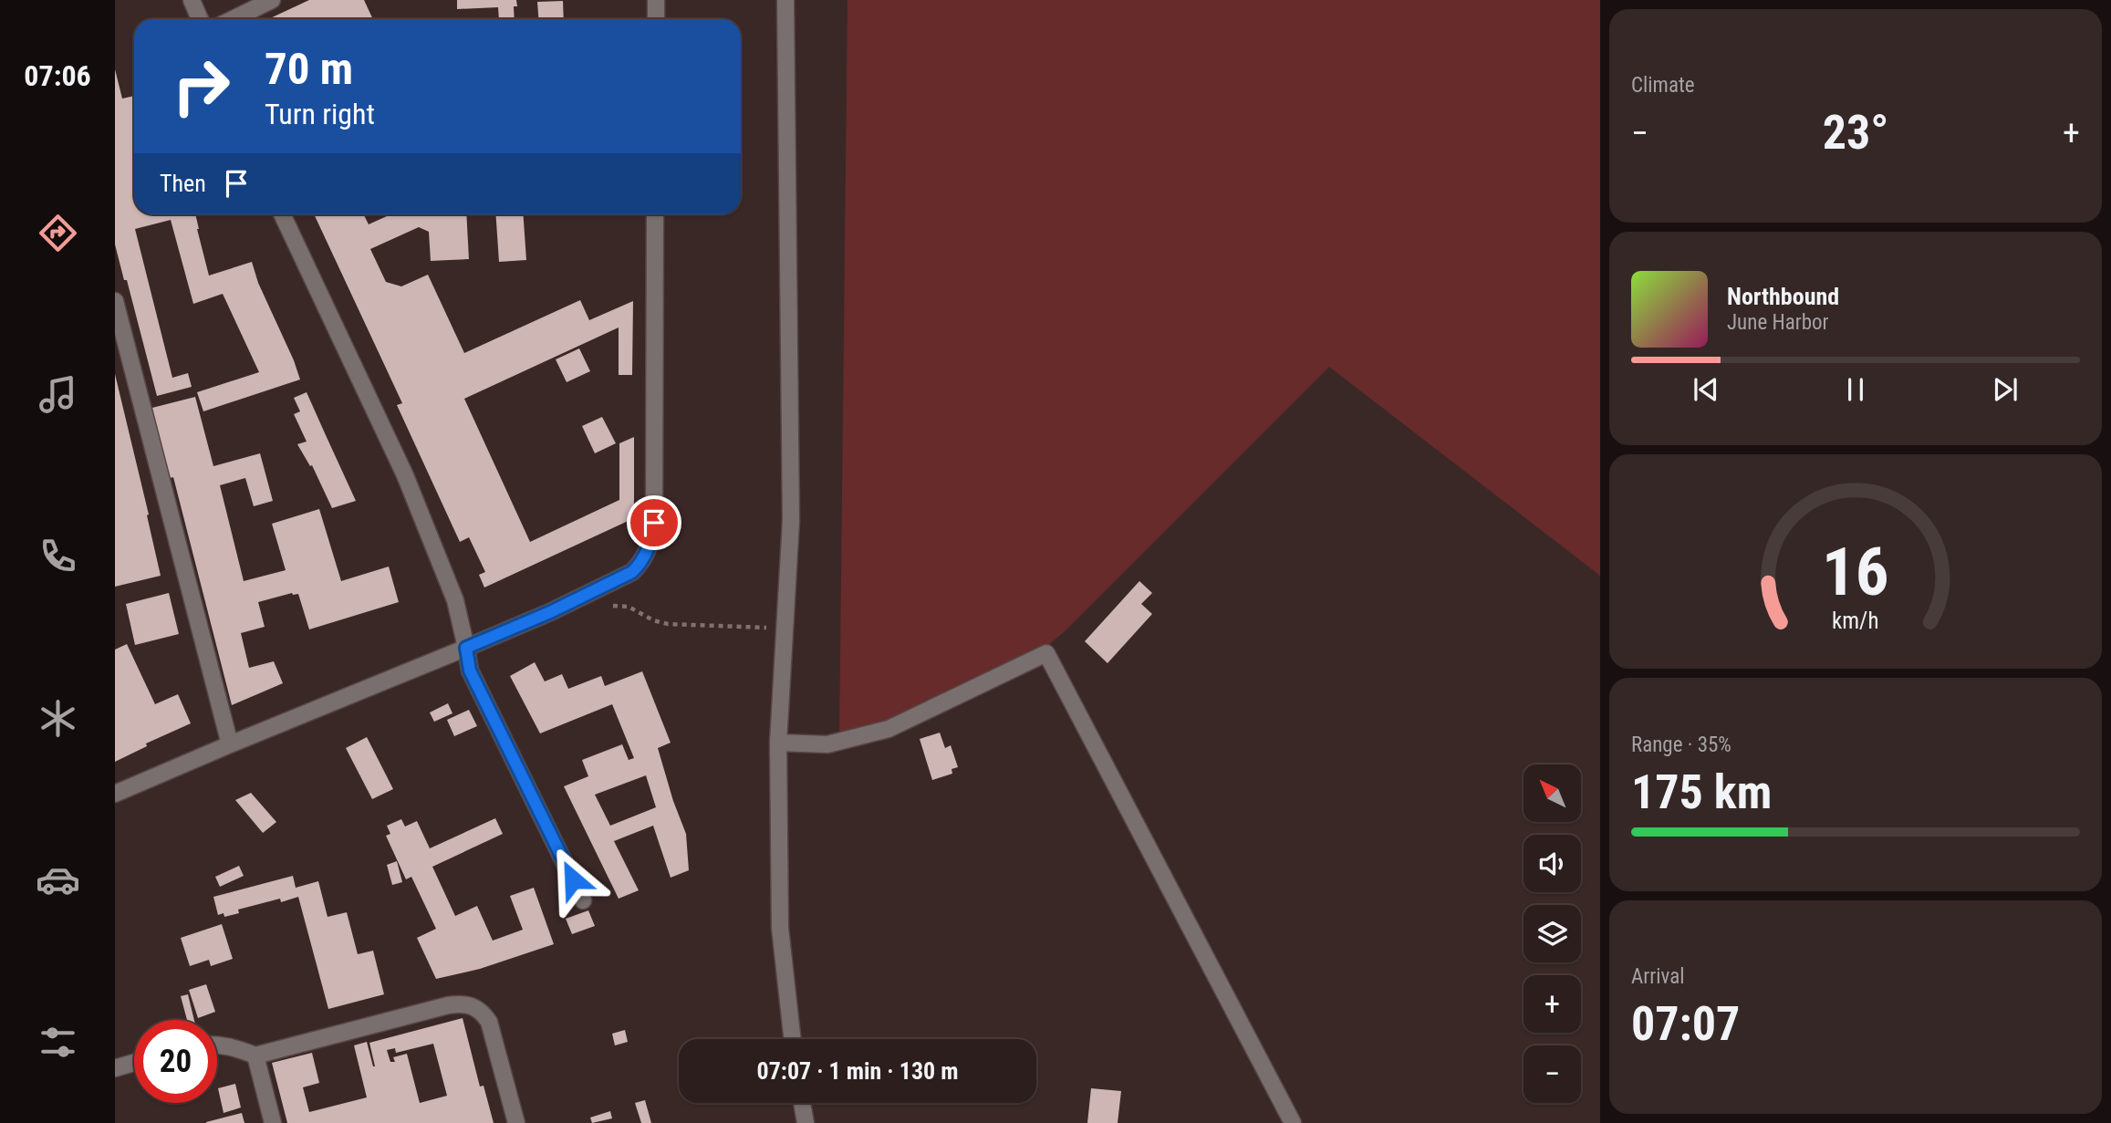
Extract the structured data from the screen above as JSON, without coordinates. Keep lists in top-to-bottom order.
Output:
{
  "north": "top left",
  "page": {
    "tabs": "07:06",
    "tile": [
      "Climate",
      ["Range · 35%", "175 km"],
      ["Arrival", "07:07"]
    ],
    "turn": ["70 m", "Turn right"],
    "heat": ["−", "23°", "+"],
    "then": "Then",
    "song": ["Northbound", "June Harbor"],
    "map_buttons": ["+", "−"],
    "limit": "20",
    "trip": "07:07 · 1 min · 130 m",
    "gauge": ["16", "km/h"]
  }
}
